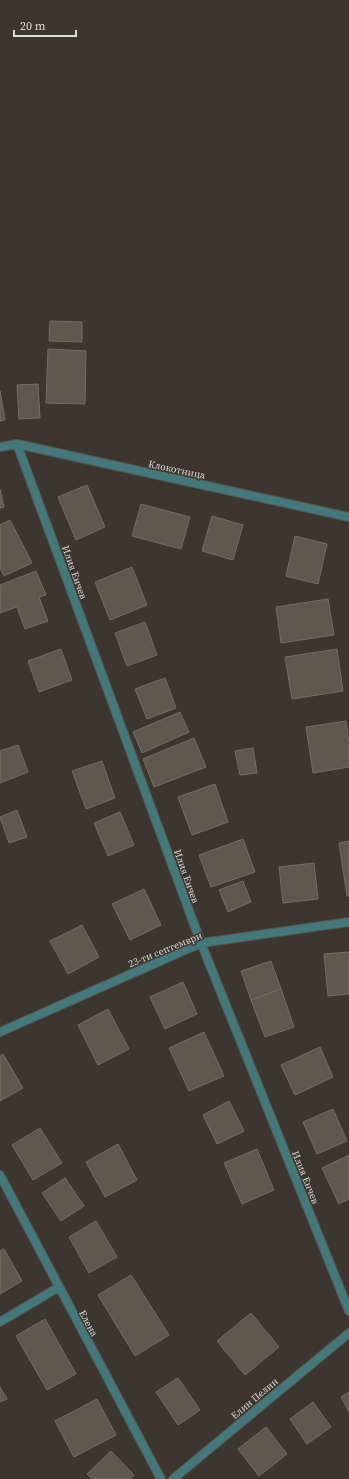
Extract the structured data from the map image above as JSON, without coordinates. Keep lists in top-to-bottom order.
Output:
{
  "streets": {
    "street": [
      "Клокотница",
      "Илия Енчев",
      "23-ти септември",
      "Елена",
      "Елин Пелин"
    ]
  },
  "crossings": [
    ["Клокотница", "Илия Енчев"],
    ["Илия Енчев", "23-ти септември"]
  ],
  "scale_bar": "20 m"
}
